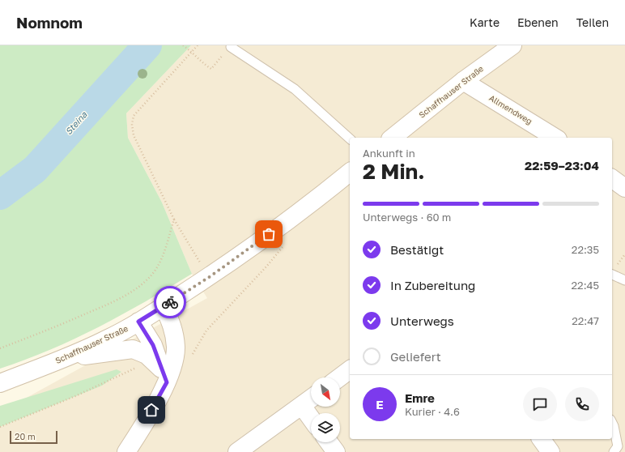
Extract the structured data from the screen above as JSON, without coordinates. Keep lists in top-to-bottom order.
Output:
{
  "streets": {
    "main road": ["Schaffhauser Straße", "Allmendweg"]
  },
  "crossings": [
    ["Schaffhauser Straße", "Allmendweg"]
  ],
  "water": ["Steina"],
  "scale_bar": "20 m",
  "north": "bottom right",
  "page": {
    "header": "Nomnom",
    "nav": ["Karte", "Ebenen", "Teilen"],
    "heading": ["2 Min.", "Ankunft in", "22:59–23:04"],
    "panel": ["Emre", "Kurier · 4.6"],
    "bar": "Unterwegs · 60 m",
    "list": [
      ["Bestätigt", "22:35"],
      ["In Zubereitung", "22:45"],
      ["Unterwegs", "22:47"],
      "Geliefert"
    ],
    "round": "E",
    "scale": "20 m"
  }
}
